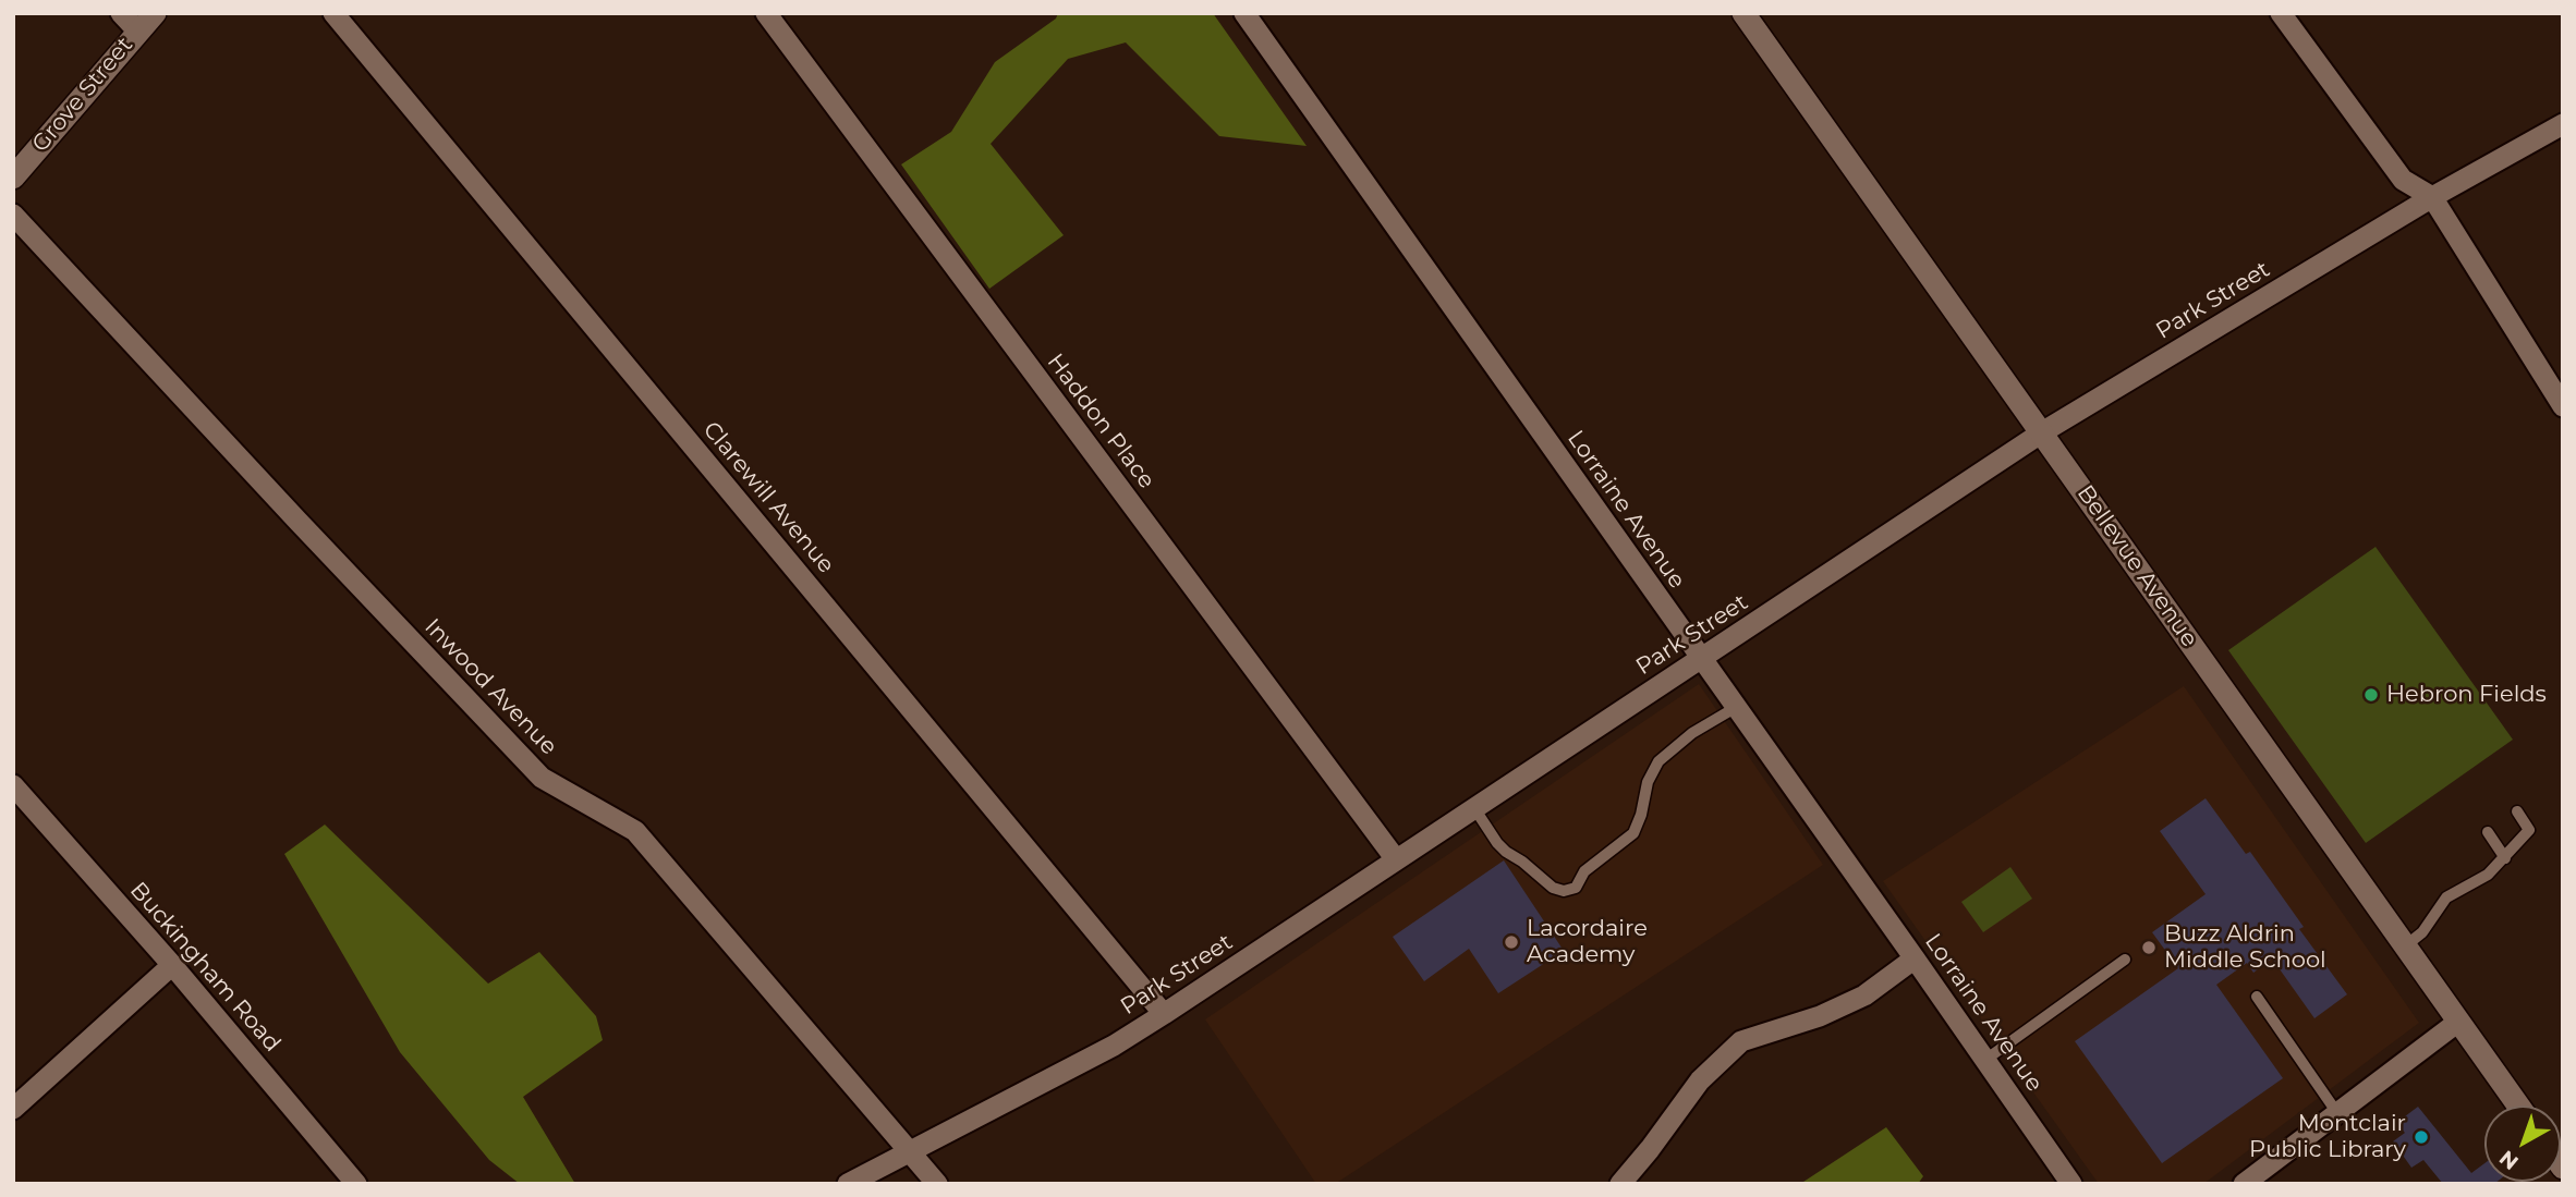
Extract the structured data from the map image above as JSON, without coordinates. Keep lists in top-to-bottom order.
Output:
{
  "streets": {
    "street": [
      "Grove Street",
      "Park Street",
      "Haddon Place",
      "Clarewill Avenue",
      "Lorraine Avenue",
      "Bellevue Avenue",
      "Inwood Avenue",
      "Buckingham Road"
    ]
  },
  "crossings": [
    ["Park Street", "Haddon Place"],
    ["Park Street", "Clarewill Avenue"],
    ["Park Street", "Lorraine Avenue"],
    ["Park Street", "Bellevue Avenue"],
    ["Park Street", "Inwood Avenue"]
  ],
  "places": [
    "Hebron Fields",
    "Lacordaire Academy",
    "Buzz Aldrin Middle School",
    "Montclair Public Library"
  ],
  "north": "bottom left"
}
